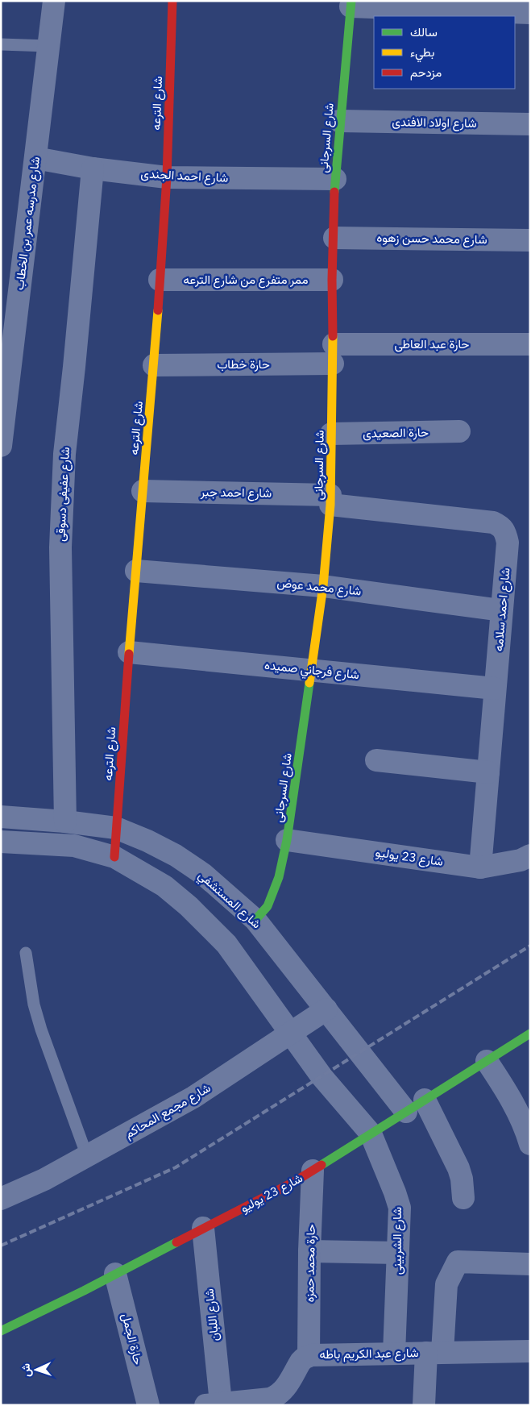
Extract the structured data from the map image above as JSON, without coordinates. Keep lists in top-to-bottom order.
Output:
{
  "streets": {
    "street": [
      "شارع الترعه",
      "شارع اولاد الافندى",
      "شارع السرجانى",
      "شارع احمد الجندى",
      "شارع مدرسه عمر بن الخطاب",
      "شارع محمد حسن زهوه",
      "ممر متفرع من شارع الترعه",
      "حارة عبد العاطى",
      "حارة خطاب",
      "حارة الصعيدى",
      "شارع احمد جبر",
      "شارع عفيفى دسوقى",
      "شارع محمد عوض",
      "شارع احمد سلامه",
      "شارع فرجاني صميده",
      "شارع 23 يوليو",
      "شارع المستشفي",
      "شارع مجمع المحاكم",
      "شارع الشربينى",
      "حارة محمد حمزه",
      "شارع اللبان",
      "حارة الجمل",
      "شارع عبد الكريم باطه"
    ]
  },
  "crossings": [
    ["شارع الترعه", "شارع احمد الجندى"],
    ["شارع الترعه", "ممر متفرع من شارع الترعه"],
    ["شارع الترعه", "حارة خطاب"],
    ["شارع الترعه", "شارع احمد جبر"],
    ["شارع الترعه", "شارع محمد عوض"],
    ["شارع الترعه", "شارع فرجاني صميده"],
    ["شارع الترعه", "شارع المستشفي"],
    ["شارع اولاد الافندى", "شارع السرجانى"],
    ["شارع السرجانى", "شارع احمد الجندى"],
    ["شارع السرجانى", "شارع محمد حسن زهوه"],
    ["شارع السرجانى", "ممر متفرع من شارع الترعه"],
    ["شارع السرجانى", "حارة عبد العاطى"],
    ["شارع السرجانى", "حارة خطاب"],
    ["شارع السرجانى", "حارة الصعيدى"],
    ["شارع السرجانى", "شارع احمد جبر"],
    ["شارع السرجانى", "شارع محمد عوض"],
    ["شارع السرجانى", "شارع احمد سلامه"],
    ["شارع السرجانى", "شارع فرجاني صميده"],
    ["شارع السرجانى", "شارع 23 يوليو"],
    ["شارع السرجانى", "شارع المستشفي"],
    ["شارع احمد الجندى", "شارع مدرسه عمر بن الخطاب"],
    ["شارع احمد الجندى", "شارع عفيفى دسوقى"],
    ["حارة عبد العاطى", "حارة خطاب"],
    ["شارع احمد جبر", "شارع احمد سلامه"],
    ["شارع عفيفى دسوقى", "شارع المستشفي"],
    ["شارع محمد عوض", "شارع احمد سلامه"],
    ["شارع احمد سلامه", "شارع فرجاني صميده"],
    ["شارع احمد سلامه", "شارع 23 يوليو"],
    ["شارع 23 يوليو", "شارع المستشفي"],
    ["شارع 23 يوليو", "شارع الشربينى"],
    ["شارع 23 يوليو", "حارة محمد حمزه"],
    ["شارع 23 يوليو", "شارع اللبان"],
    ["شارع 23 يوليو", "حارة الجمل"],
    ["شارع المستشفي", "شارع مجمع المحاكم"],
    ["شارع الشربينى", "شارع عبد الكريم باطه"],
    ["حارة محمد حمزه", "شارع عبد الكريم باطه"],
    ["شارع اللبان", "شارع عبد الكريم باطه"]
  ],
  "legend": ["سالك", "بطيء", "مزدحم"],
  "north": "left"
}
